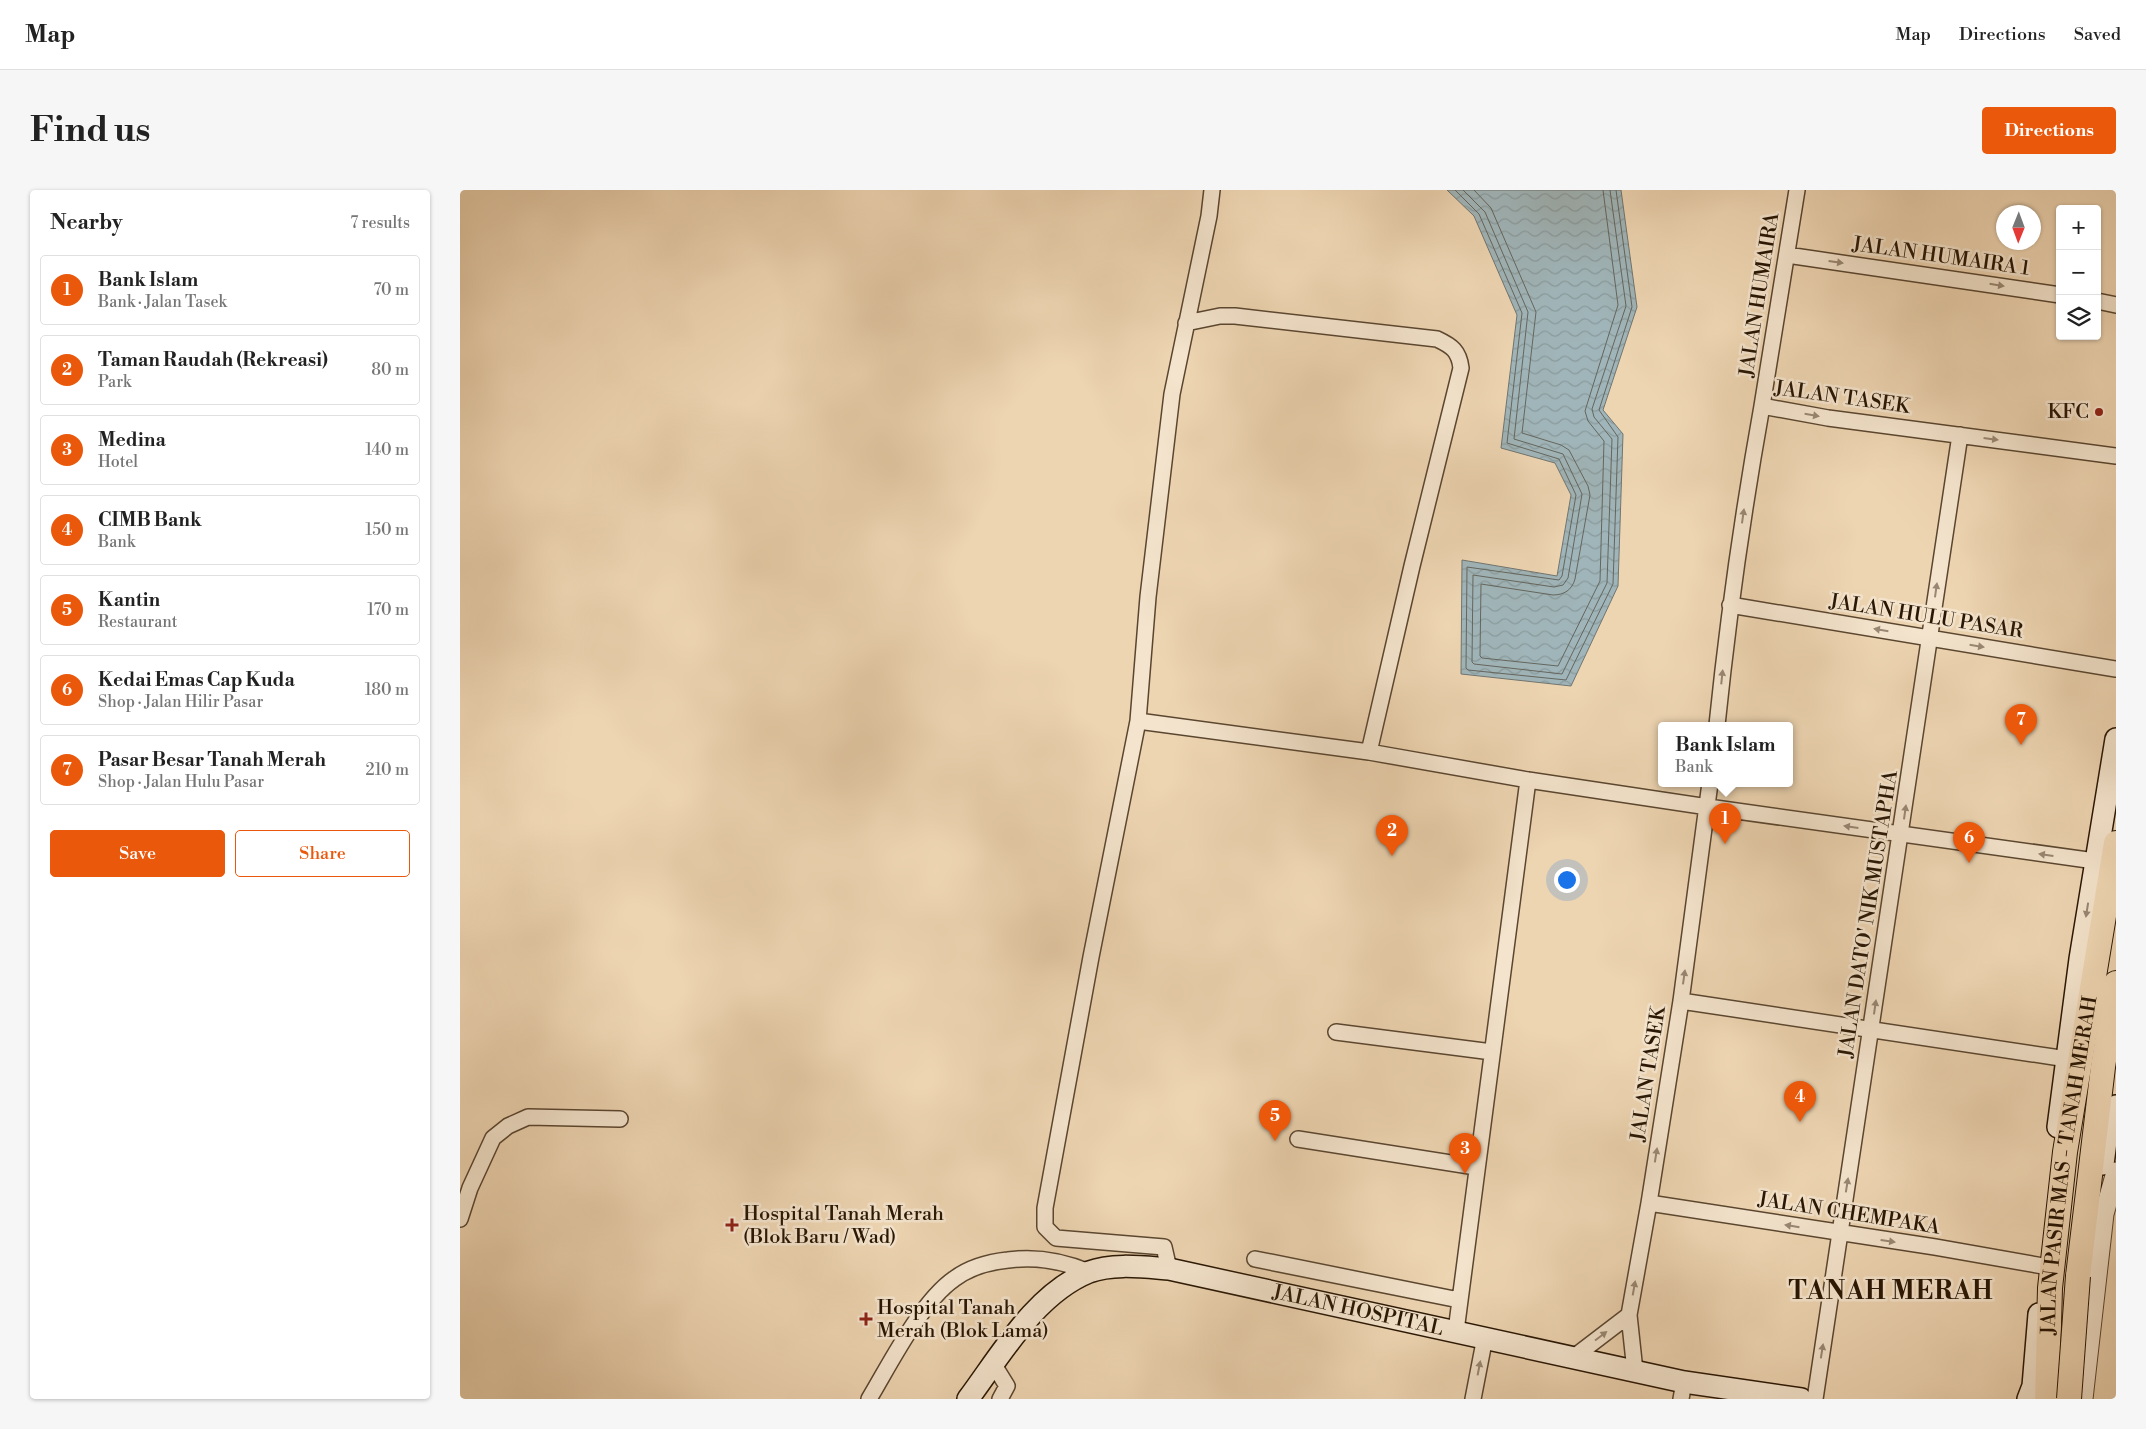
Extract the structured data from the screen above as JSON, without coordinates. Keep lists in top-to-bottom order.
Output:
{
  "streets": {
    "main road": ["JALAN PASIR MAS - TANAH MERAH", "JALAN HOSPITAL"],
    "street": [
      "JALAN HUMAIRA 1",
      "JALAN HUMAIRA",
      "JALAN TASEK",
      "JALAN HULU PASAR",
      "JALAN DATO' NIK MUSTAPHA",
      "JALAN CHEMPAKA"
    ]
  },
  "crossings": [
    ["JALAN HUMAIRA 1", "JALAN HUMAIRA"],
    ["JALAN HUMAIRA", "JALAN TASEK"],
    ["JALAN TASEK", "JALAN HULU PASAR"],
    ["JALAN TASEK", "JALAN DATO' NIK MUSTAPHA"],
    ["JALAN TASEK", "JALAN CHEMPAKA"],
    ["JALAN TASEK", "JALAN HOSPITAL"],
    ["JALAN HULU PASAR", "JALAN DATO' NIK MUSTAPHA"],
    ["JALAN DATO' NIK MUSTAPHA", "JALAN CHEMPAKA"]
  ],
  "one_way": ["JALAN HUMAIRA 1", "JALAN DATO' NIK MUSTAPHA"],
  "districts": ["TANAH MERAH"],
  "places": {
    "other": ["KFC"],
    "health": ["Hospital Tanah Merah (Blok Baru / Wad)", "Hospital Tanah Merah (Blok Lama)"]
  },
  "north": "bottom",
  "page": {
    "header": "Map",
    "nav": ["Map", "Directions", "Saved"],
    "buttons": [
      "Directions",
      ["Save", "Share"]
    ],
    "title": "Find us",
    "heading": ["Nearby", "7 results"],
    "map_buttons": ["+", "−"],
    "list": [
      {
        "mark": "1",
        "name": "Bank Islam",
        "note": "Bank · Jalan Tasek",
        "value": "70 m"
      },
      {
        "mark": "2",
        "name": "Taman Raudah (Rekreasi)",
        "note": "Park",
        "value": "80 m"
      },
      {
        "mark": "3",
        "name": "Medina",
        "note": "Hotel",
        "value": "140 m"
      },
      {
        "mark": "4",
        "name": "CIMB Bank",
        "note": "Bank",
        "value": "150 m"
      },
      {
        "mark": "5",
        "name": "Kantin",
        "note": "Restaurant",
        "value": "170 m"
      },
      {
        "mark": "6",
        "name": "Kedai Emas Cap Kuda",
        "note": "Shop · Jalan Hilir Pasar",
        "value": "180 m"
      },
      {
        "mark": "7",
        "name": "Pasar Besar Tanah Merah",
        "note": "Shop · Jalan Hulu Pasar",
        "value": "210 m"
      }
    ],
    "pins": [
      "7",
      "1",
      "2",
      "6",
      "4",
      "5",
      "3"
    ],
    "popup": ["Bank Islam", "Bank"]
  }
}
